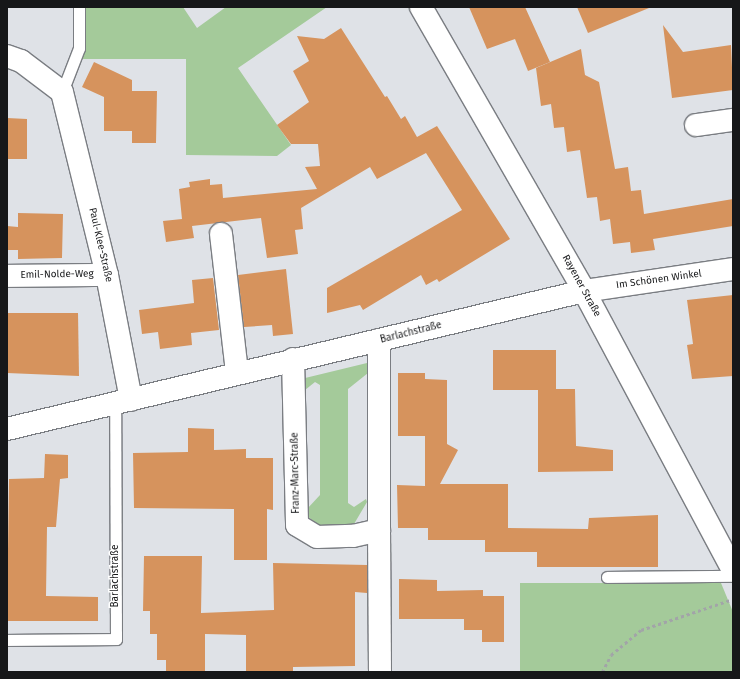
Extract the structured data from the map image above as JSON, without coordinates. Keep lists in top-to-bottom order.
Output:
{
  "streets": {
    "street": [
      "Paul-Klee-Straße",
      "Emil-Nolde-Weg",
      "Im Schönen Winkel",
      "Rayener Straße",
      "Barlachstraße",
      "Franz-Marc-Straße"
    ]
  },
  "crossings": [
    ["Paul-Klee-Straße", "Emil-Nolde-Weg"],
    ["Paul-Klee-Straße", "Barlachstraße"],
    ["Im Schönen Winkel", "Rayener Straße"],
    ["Im Schönen Winkel", "Barlachstraße"],
    ["Rayener Straße", "Barlachstraße"],
    ["Barlachstraße", "Franz-Marc-Straße"]
  ]
}
